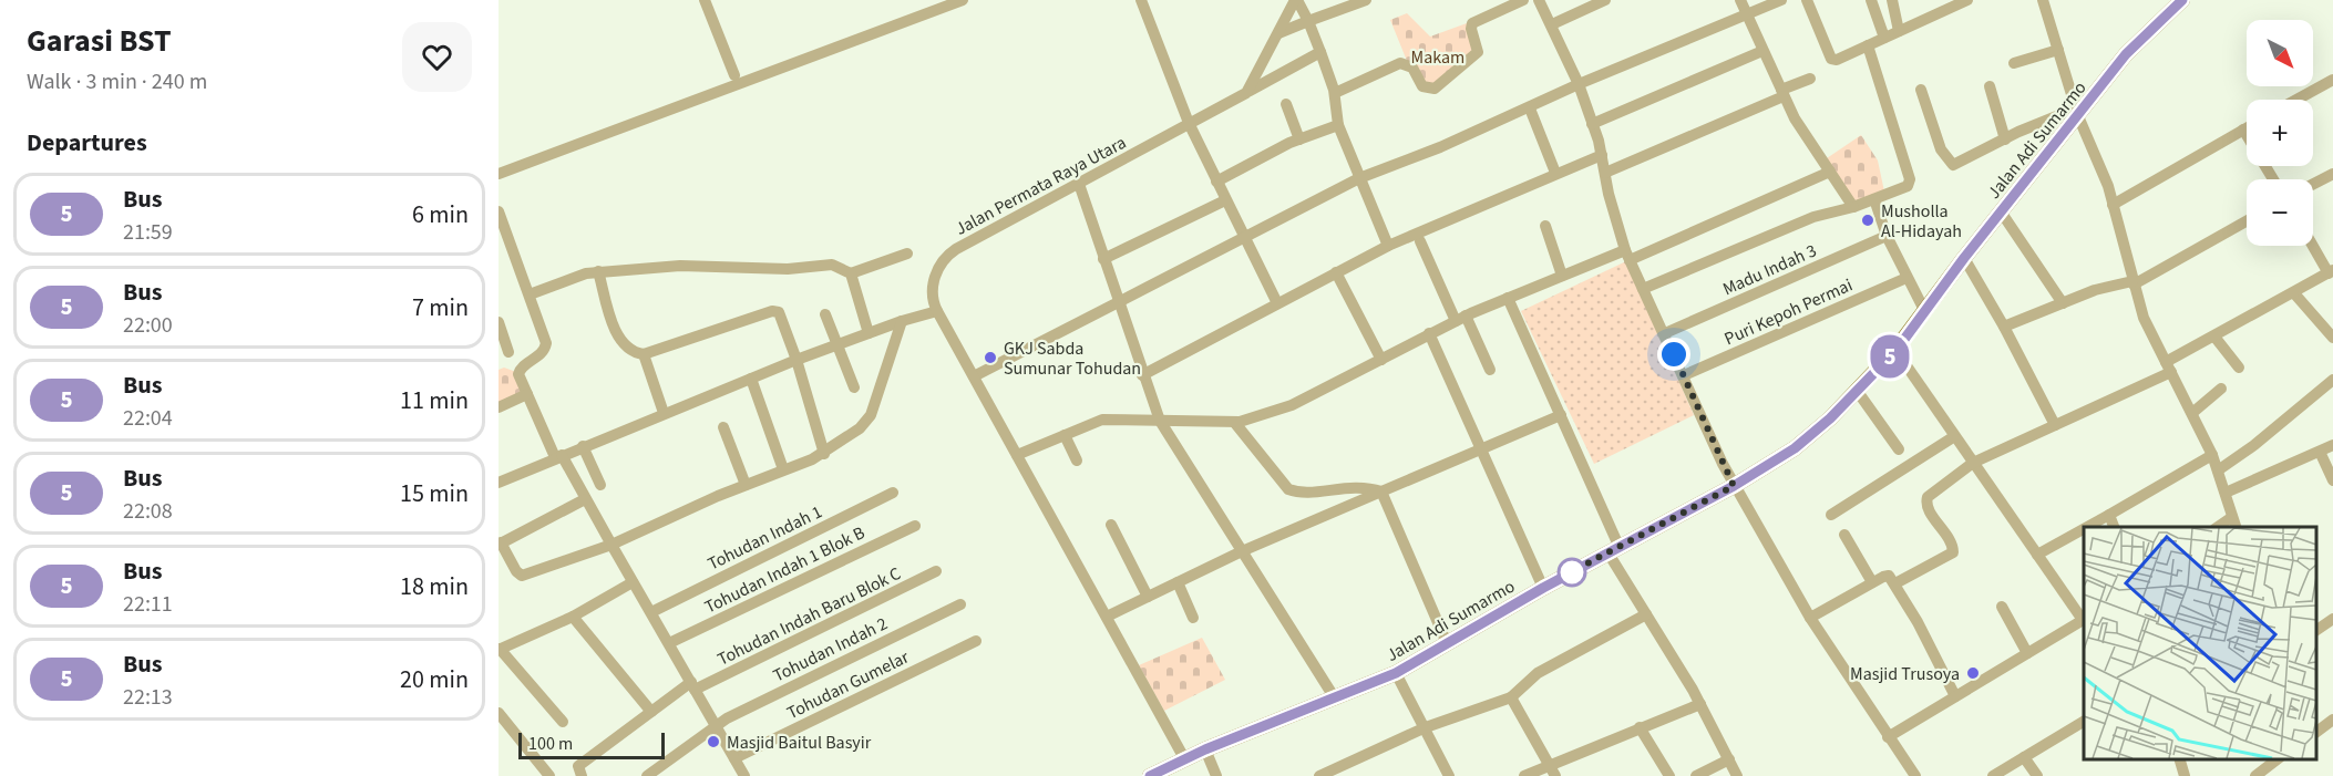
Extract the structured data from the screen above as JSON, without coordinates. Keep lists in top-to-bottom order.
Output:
{
  "streets": {
    "main road": ["Jalan Adi Sumarmo"],
    "street": [
      "Jalan Permata Raya Utara",
      "Madu Indah 3",
      "Puri Kepoh Permai",
      "Tohudan Indah 1",
      "Tohudan Indah 1 Blok B",
      "Tohudan Indah Baru Blok C",
      "Tohudan Indah 2",
      "Tohudan Gumelar"
    ]
  },
  "crossings": [
    ["Jalan Adi Sumarmo", "Jalan Permata Raya Utara"]
  ],
  "parks": ["Makam"],
  "places": [
    "Musholla Al-Hidayah",
    "GKJ Sabda Sumunar Tohudan",
    "Masjid Trusoya",
    "Masjid Baitul Basyir"
  ],
  "lines": ["bus line 5"],
  "scale_bar": "100 m",
  "north": "bottom right",
  "page": {
    "heading": [
      ["Garasi BST", "Walk · 3 min · 240 m"],
      "Departures"
    ],
    "on_map": "5",
    "map_buttons": ["+", "−"],
    "list": [
      {
        "mark": "5",
        "name": "Bus",
        "note": "21:59",
        "value": "6 min"
      },
      {
        "mark": "5",
        "name": "Bus",
        "note": "22:00",
        "value": "7 min"
      },
      {
        "mark": "5",
        "name": "Bus",
        "note": "22:04",
        "value": "11 min"
      },
      {
        "mark": "5",
        "name": "Bus",
        "note": "22:08",
        "value": "15 min"
      },
      {
        "mark": "5",
        "name": "Bus",
        "note": "22:11",
        "value": "18 min"
      },
      {
        "mark": "5",
        "name": "Bus",
        "note": "22:13",
        "value": "20 min"
      }
    ],
    "scale": "100 m"
  }
}
